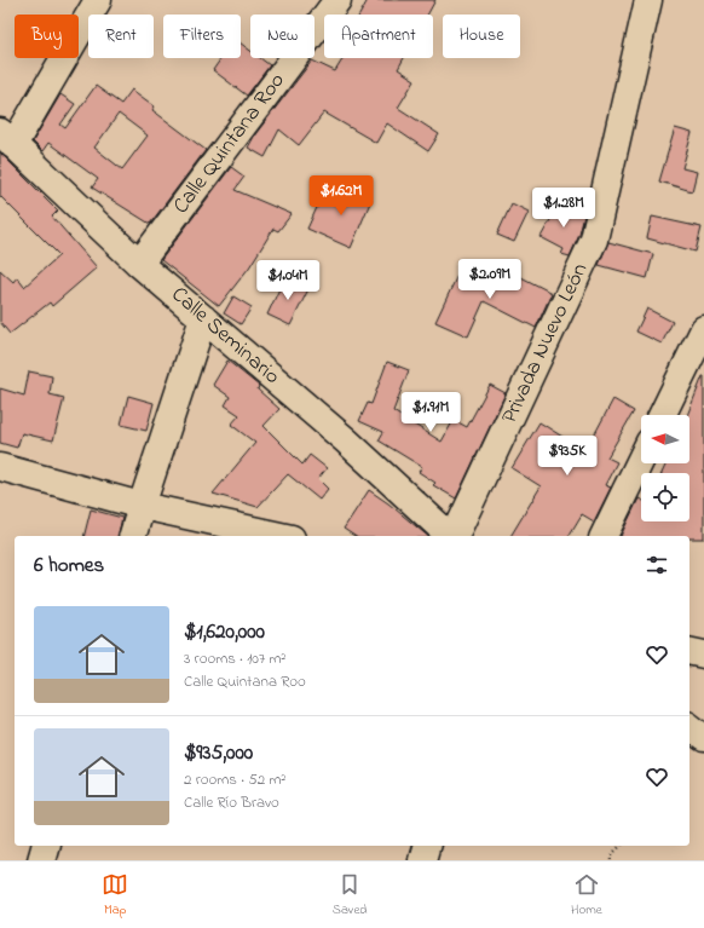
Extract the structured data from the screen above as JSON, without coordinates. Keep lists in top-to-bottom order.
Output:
{
  "streets": {
    "street": ["Calle Quintana Roo", "Calle Seminario", "Privada Nuevo León"]
  },
  "crossings": [
    ["Calle Quintana Roo", "Calle Seminario"]
  ],
  "north": "left",
  "page": {
    "chip": [
      "Buy",
      "Rent",
      "Filters",
      "New",
      "Apartment",
      "House"
    ],
    "price": [
      "$1.62M",
      "$1.28M",
      "$2.09M",
      "$1.04M",
      "$1.91M",
      "$935K"
    ],
    "heading": "6 homes",
    "list": [
      {
        "name": "$1,620,000",
        "note": "3 rooms · 107 m² · Calle Quintana Roo"
      },
      {
        "name": "$935,000",
        "note": "2 rooms · 52 m² · Calle Río Bravo"
      }
    ],
    "tabs": ["Map", "Saved", "Home"]
  }
}
